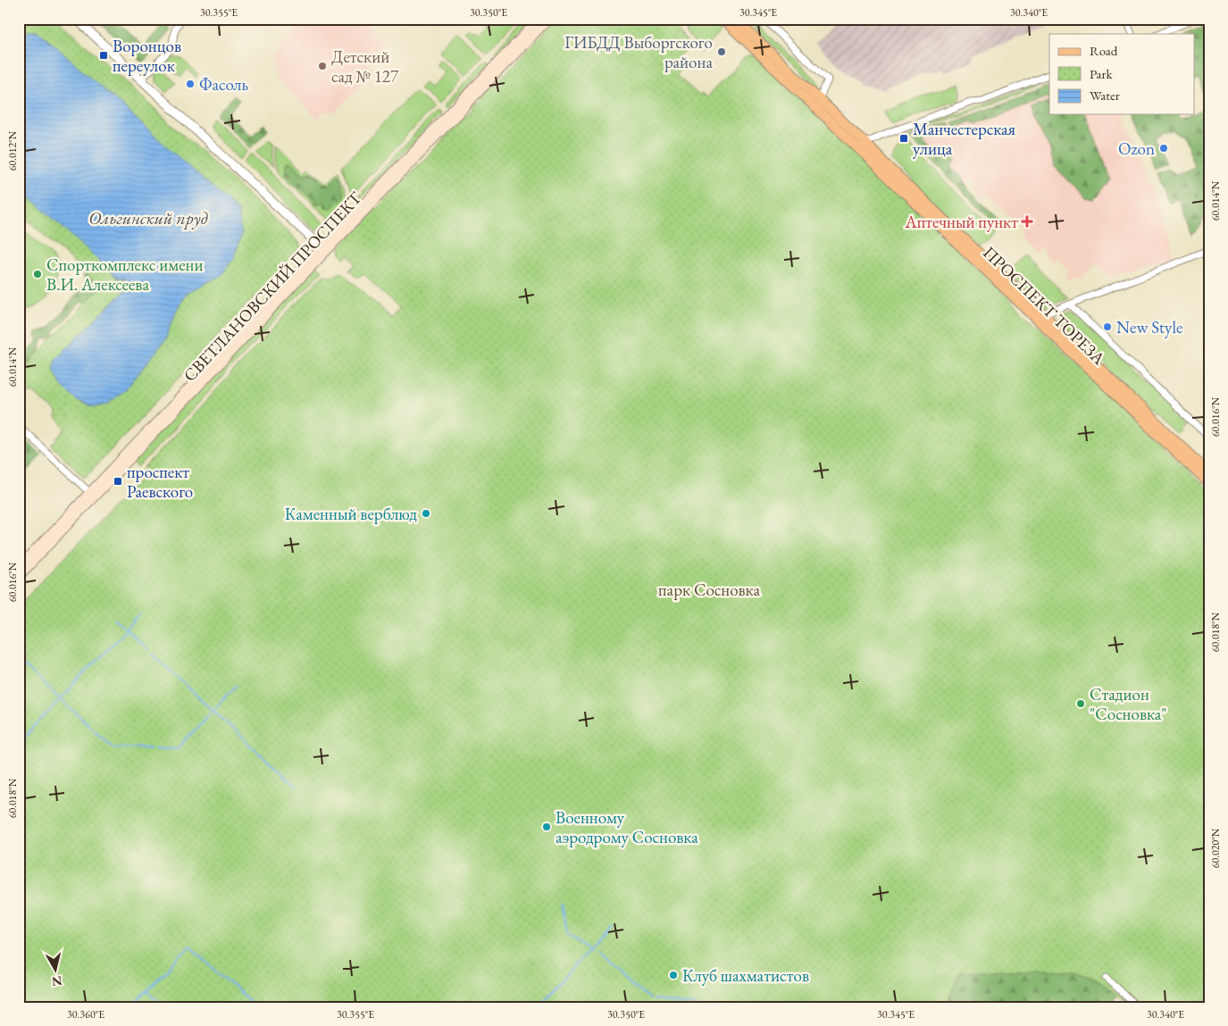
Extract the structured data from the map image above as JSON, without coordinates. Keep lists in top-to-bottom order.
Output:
{
  "streets": {
    "main road": ["СВЕТЛАНОВСКИЙ ПРОСПЕКТ", "ПРОСПЕКТ ТОРЕЗА"]
  },
  "water": ["Ольгинский пруд"],
  "parks": ["парк Сосновка"],
  "places": {
    "other": [
      "ГИБДД Выборгского района",
      "Детский сад № 127",
      "Фасоль",
      "Ozon",
      "Спорткомплекс имени В.И. Алексеева",
      "New Style",
      "Каменный верблюд",
      "Стадион \"Сосновка\"",
      "Военному аэродрому Сосновка",
      "Клуб шахматистов"
    ],
    "transit": ["Воронцов переулок", "Манчестерская улица", "проспект Раевского"],
    "health": ["Аптечный пункт"]
  },
  "legend": ["Road", "Park", "Water"],
  "north": "bottom",
  "coordinates": [
    "30.355°E",
    "30.350°E",
    "30.345°E",
    "30.340°E",
    "60.012°N",
    "60.014°N",
    "60.016°N",
    "60.018°N",
    "60.020°N",
    "30.360°E"
  ]
}
